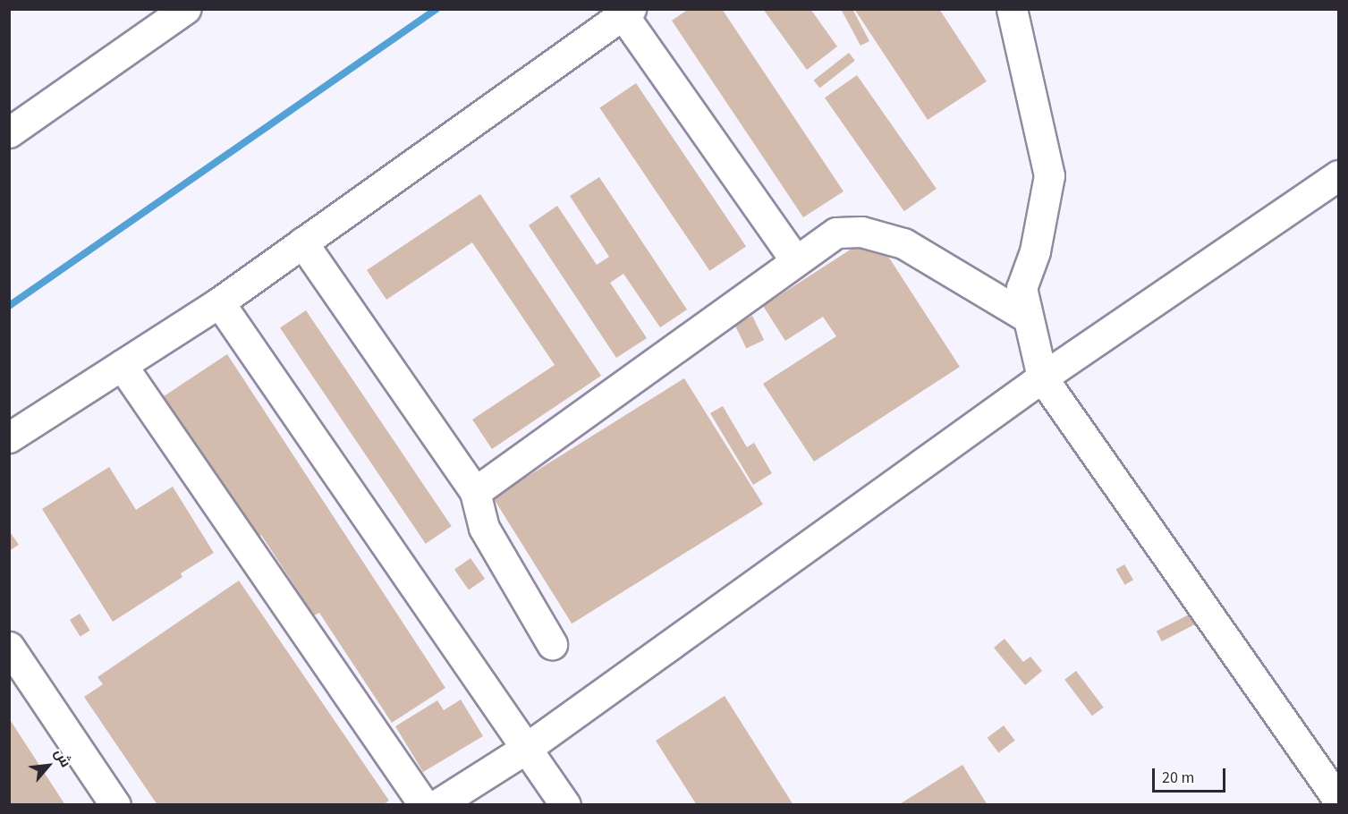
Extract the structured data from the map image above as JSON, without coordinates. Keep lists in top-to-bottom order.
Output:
{
  "scale_bar": "20 m",
  "north": "top right"
}
